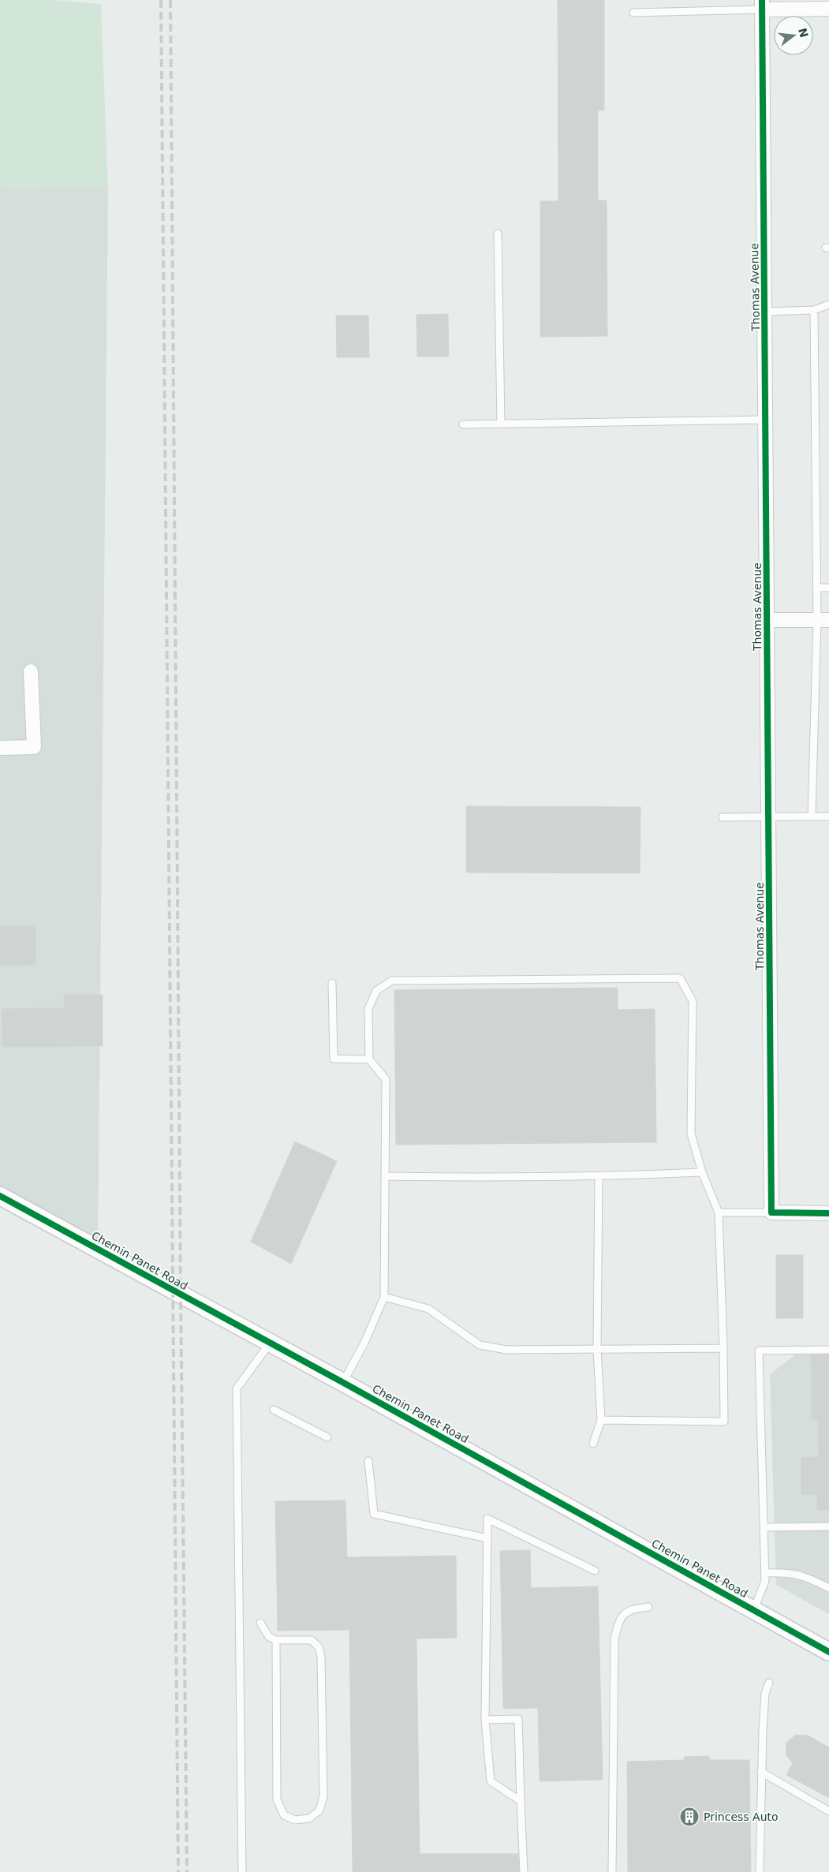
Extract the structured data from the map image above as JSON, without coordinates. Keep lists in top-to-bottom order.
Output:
{
  "streets": {
    "street": ["Thomas Avenue", "Chemin Panet Road"]
  },
  "places": {
    "building": ["Princess Auto"]
  },
  "north": "right"
}
